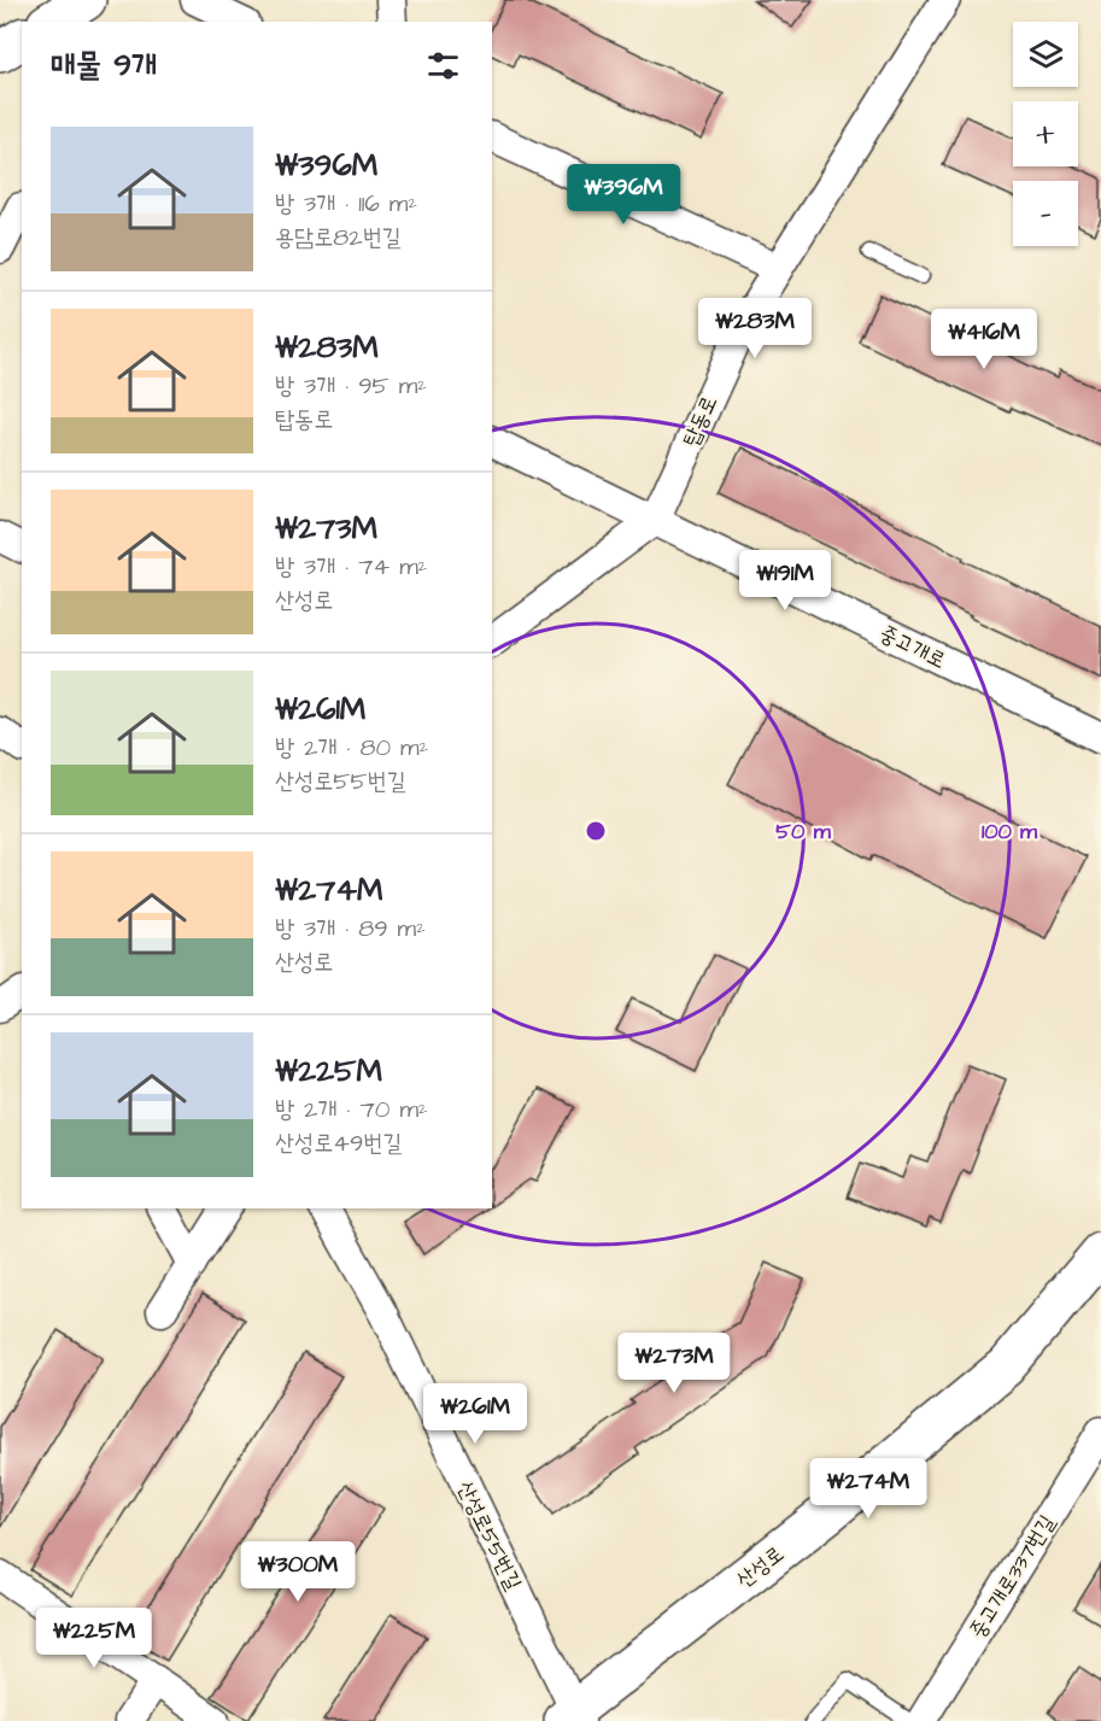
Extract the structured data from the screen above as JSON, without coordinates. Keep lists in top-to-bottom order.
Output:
{
  "streets": {
    "street": [
      "탑동로",
      "중고개로",
      "산성로55번길",
      "산성로",
      "중고개로337번길"
    ]
  },
  "crossings": [
    ["탑동로", "중고개로"],
    ["산성로55번길", "산성로"]
  ],
  "page": {
    "map_buttons": ["+", "−"],
    "heading": "매물 9개",
    "list": [
      {
        "name": "₩396M",
        "note": "방 3개 · 116 m² · 용담로82번길"
      },
      {
        "name": "₩283M",
        "note": "방 3개 · 95 m² · 탑동로"
      },
      {
        "name": "₩273M",
        "note": "방 3개 · 74 m² · 산성로"
      },
      {
        "name": "₩261M",
        "note": "방 2개 · 80 m² · 산성로55번길"
      },
      {
        "name": "₩274M",
        "note": "방 3개 · 89 m² · 산성로"
      },
      {
        "name": "₩225M",
        "note": "방 2개 · 70 m² · 산성로49번길"
      }
    ],
    "price": [
      "₩396M",
      "₩283M",
      "₩416M",
      "₩191M",
      "₩273M",
      "₩261M",
      "₩274M",
      "₩300M",
      "₩225M"
    ]
  },
  "rings": ["50 m", "100 m"]
}
